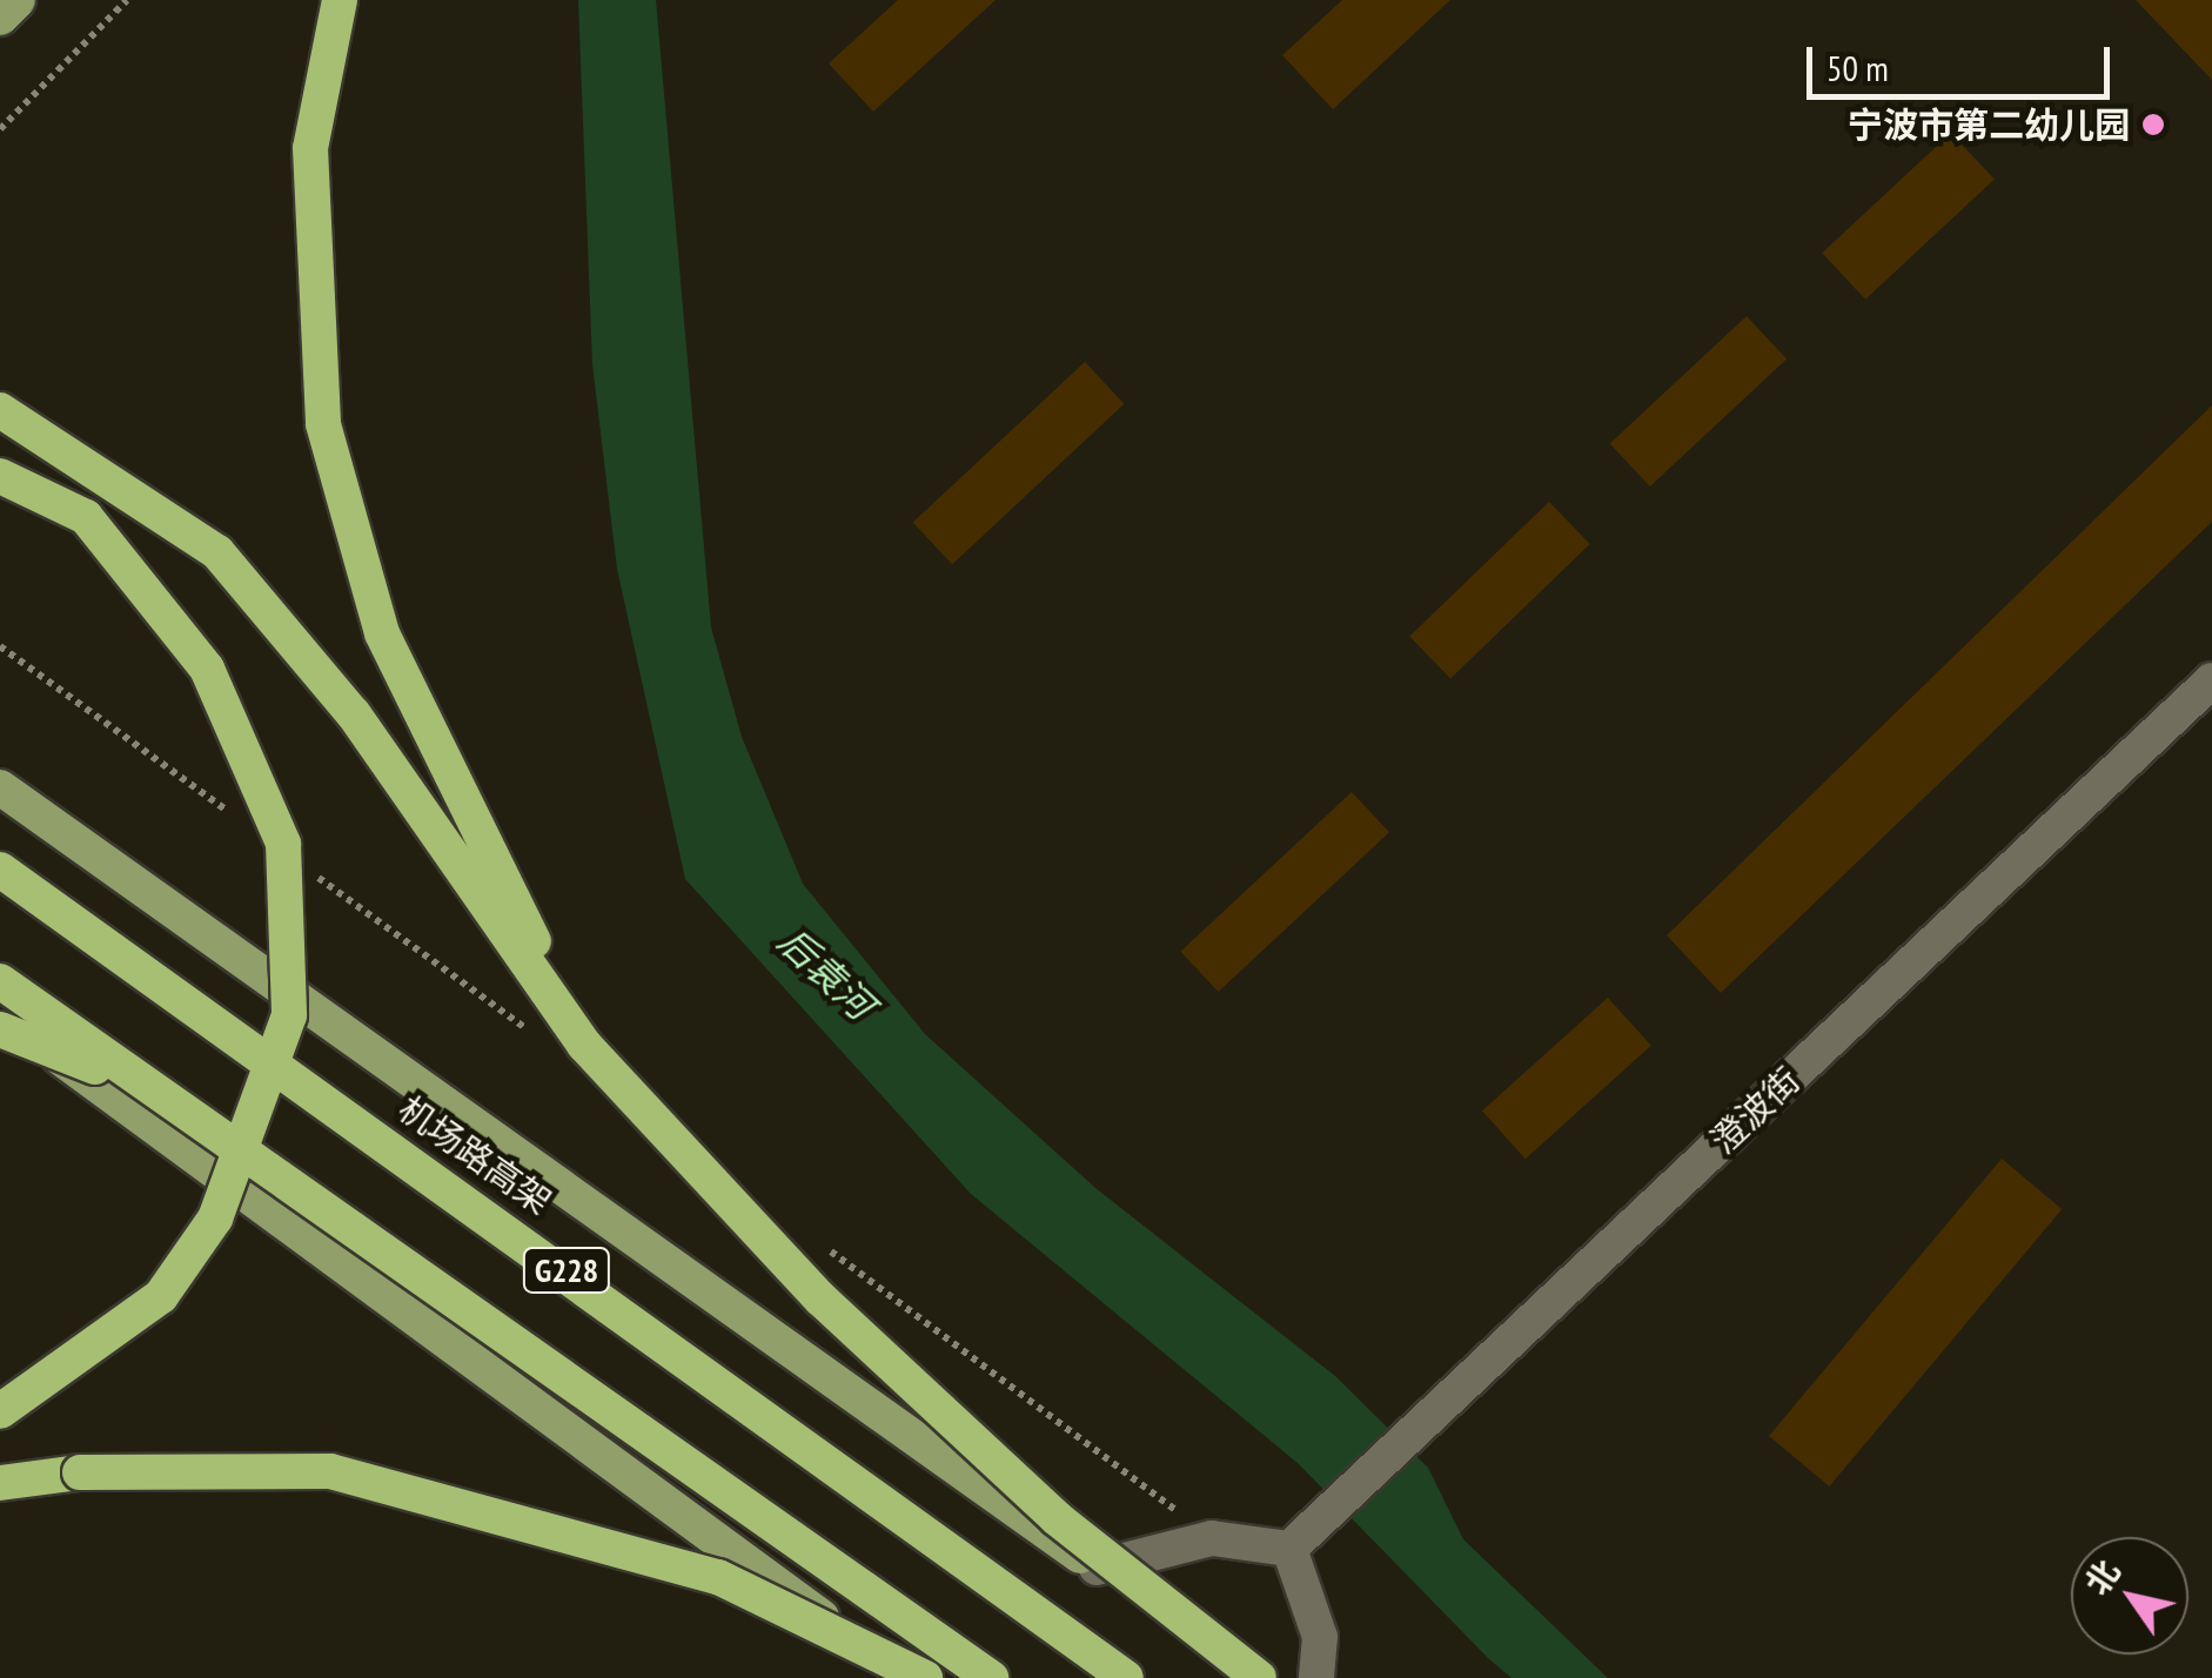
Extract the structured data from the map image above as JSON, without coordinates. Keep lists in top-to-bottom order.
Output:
{
  "streets": {
    "highway": ["机场路高架", "G228"],
    "street": ["澄波街"]
  },
  "water": ["后袁河"],
  "places": ["宁波市第二幼儿园"],
  "scale_bar": "50 m",
  "north": "top left"
}
